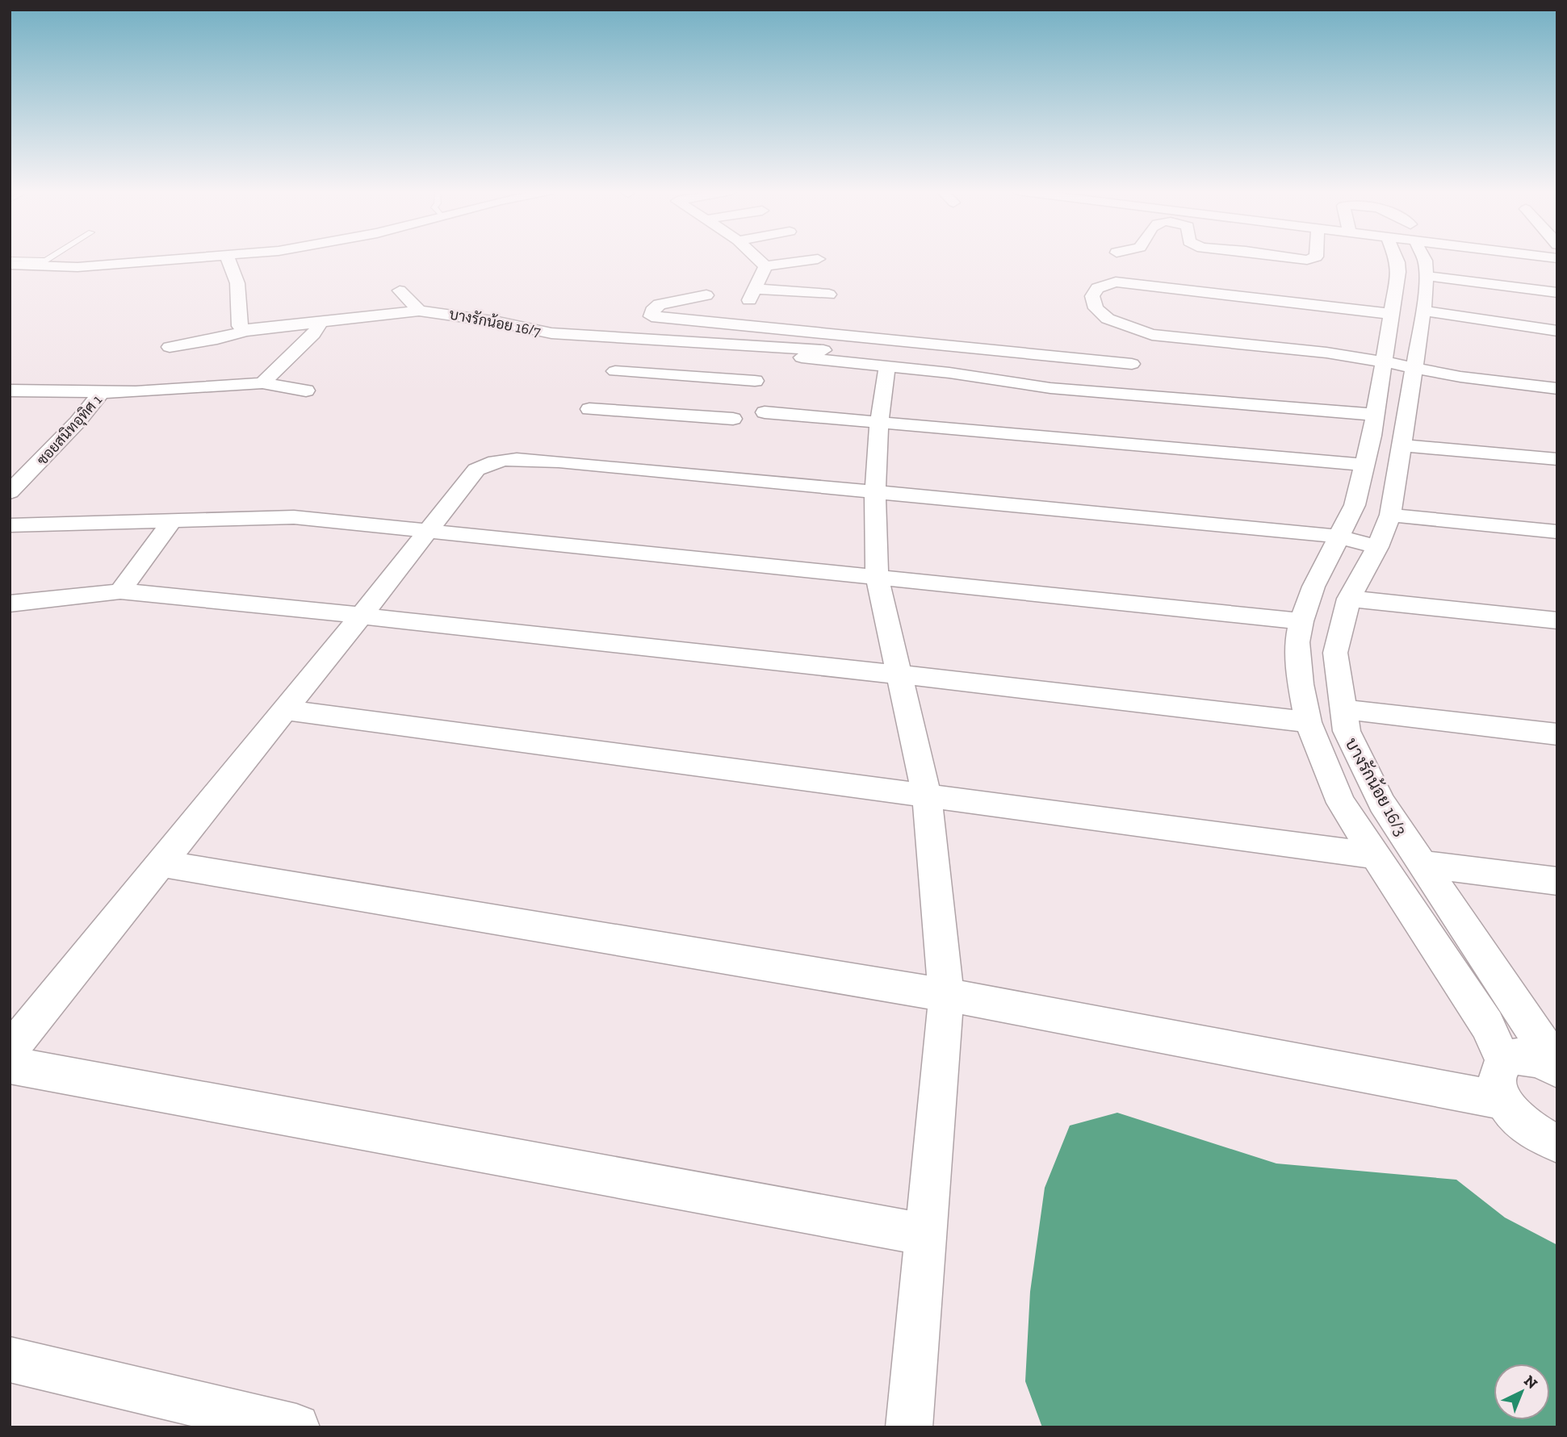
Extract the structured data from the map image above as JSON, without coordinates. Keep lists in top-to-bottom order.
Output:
{
  "streets": {
    "street": ["บางรักน้อย 16/7", "ซอยสนิทอุทิศ 1", "บางรักน้อย 16/3"]
  },
  "north": "top right"
}
